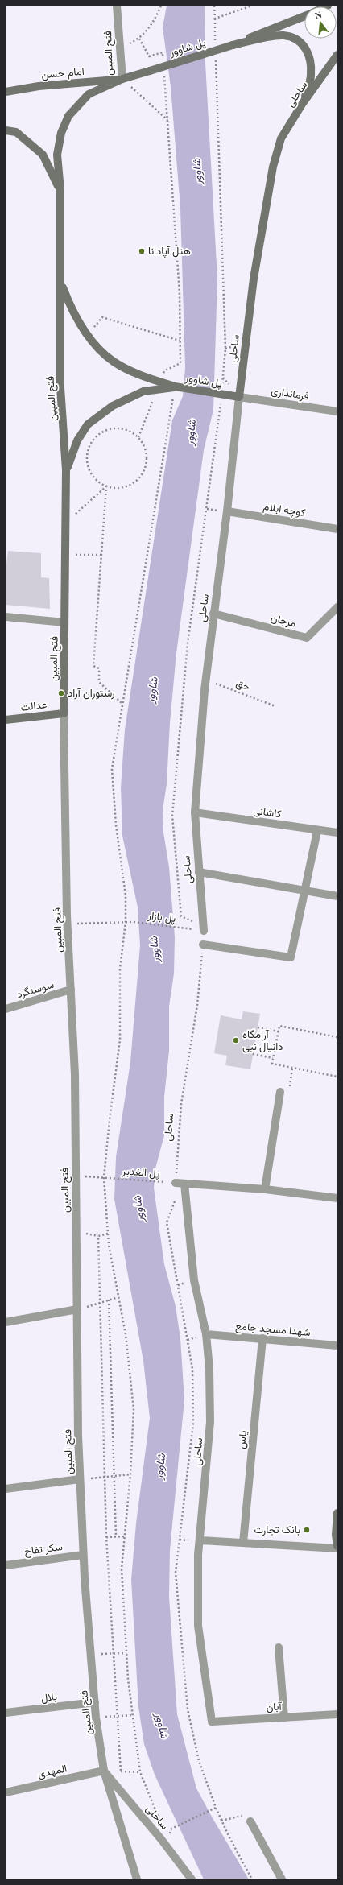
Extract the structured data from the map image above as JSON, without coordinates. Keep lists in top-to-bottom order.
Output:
{
  "streets": {
    "street": [
      "پل شاوور",
      "فتح المبین",
      "امام حسن",
      "ساحلی",
      "فرمانداری",
      "کوچه ایلام",
      "مرجان",
      "عدالت",
      "کاشانی",
      "سوسنگرد",
      "شهدا مسجد جامع",
      "یاس",
      "سکر تفاخ",
      "بلال",
      "آبان",
      "المهدی"
    ],
    "path": ["حق", "پل بازار", "پل الغدیر"]
  },
  "crossings": [
    ["پل شاوور", "فتح المبین"],
    ["پل شاوور", "امام حسن"],
    ["پل شاوور", "ساحلی"],
    ["پل شاوور", "فرمانداری"],
    ["فتح المبین", "امام حسن"],
    ["فتح المبین", "ساحلی"],
    ["فتح المبین", "عدالت"],
    ["فتح المبین", "پل بازار"],
    ["فتح المبین", "سوسنگرد"],
    ["فتح المبین", "پل الغدیر"],
    ["فتح المبین", "سکر تفاخ"],
    ["فتح المبین", "بلال"],
    ["فتح المبین", "المهدی"],
    ["ساحلی", "فرمانداری"],
    ["ساحلی", "کوچه ایلام"],
    ["ساحلی", "مرجان"],
    ["ساحلی", "حق"],
    ["ساحلی", "کاشانی"],
    ["ساحلی", "پل الغدیر"],
    ["ساحلی", "شهدا مسجد جامع"],
    ["ساحلی", "آبان"],
    ["ساحلی", "المهدی"],
    ["شهدا مسجد جامع", "یاس"]
  ],
  "water": ["شاوور"],
  "places": [
    "هتل آپادانا",
    "رستوران آراد",
    "آرامگاه دانیال نبی",
    "بانک تجارت"
  ],
  "north": "top"
}
